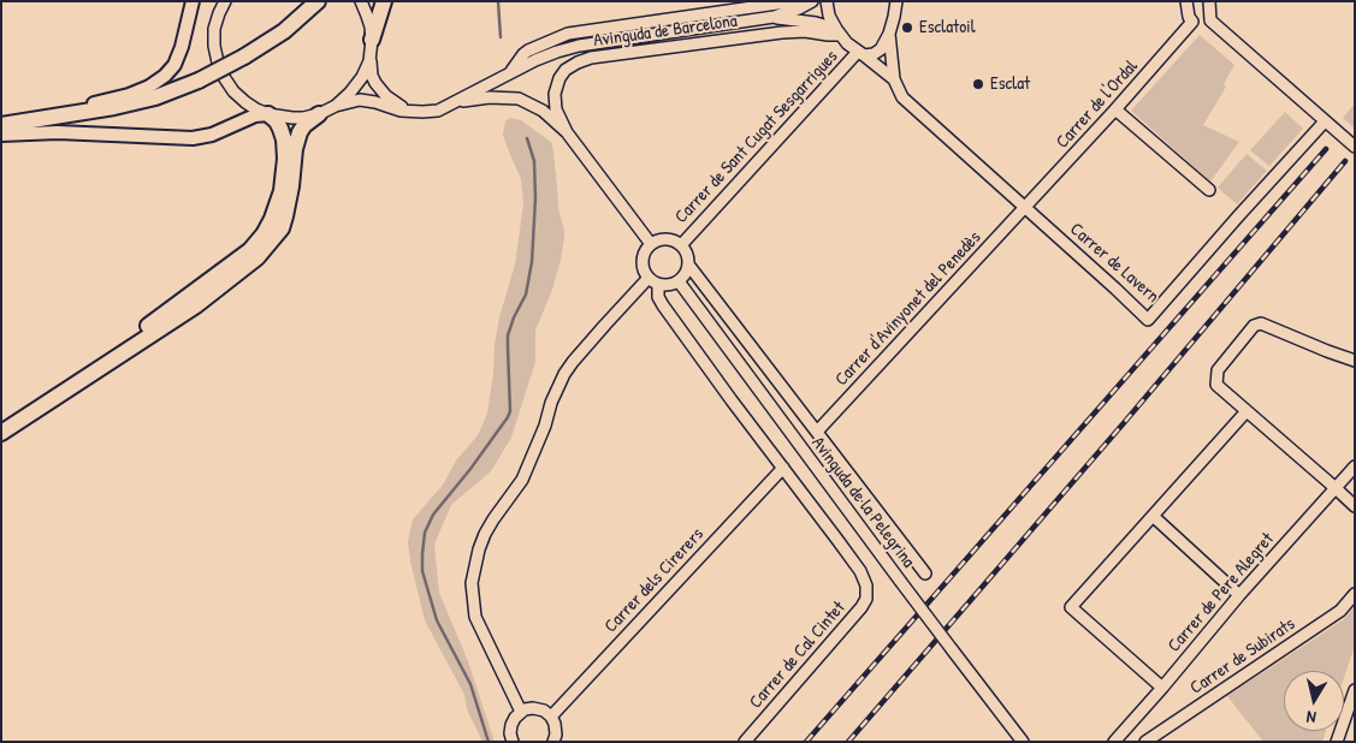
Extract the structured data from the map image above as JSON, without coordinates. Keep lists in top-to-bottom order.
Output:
{
  "streets": {
    "street": [
      "Avinguda de Barcelona",
      "Carrer de l'Ordal",
      "Carrer de Sant Cugat Sesgarrigues",
      "Carrer de Lavern",
      "Carrer d'Avinyonet del Penedès",
      "Avinguda de la Pelegrina",
      "Carrer dels Cirerers",
      "Carrer de Pere Alegret",
      "Carrer de Cal Cintet",
      "Carrer de Subirats"
    ]
  },
  "crossings": [
    ["Avinguda de Barcelona", "Carrer de Lavern"],
    ["Carrer de l'Ordal", "Carrer de Lavern"],
    ["Carrer de l'Ordal", "Carrer d'Avinyonet del Penedès"],
    ["Carrer de Sant Cugat Sesgarrigues", "Carrer de Lavern"],
    ["Carrer de Sant Cugat Sesgarrigues", "Avinguda de la Pelegrina"],
    ["Carrer de Lavern", "Carrer d'Avinyonet del Penedès"],
    ["Carrer d'Avinyonet del Penedès", "Avinguda de la Pelegrina"],
    ["Carrer dels Cirerers", "Carrer de Cal Cintet"]
  ],
  "places": ["Esclatoil", "Esclat"],
  "north": "bottom"
}
